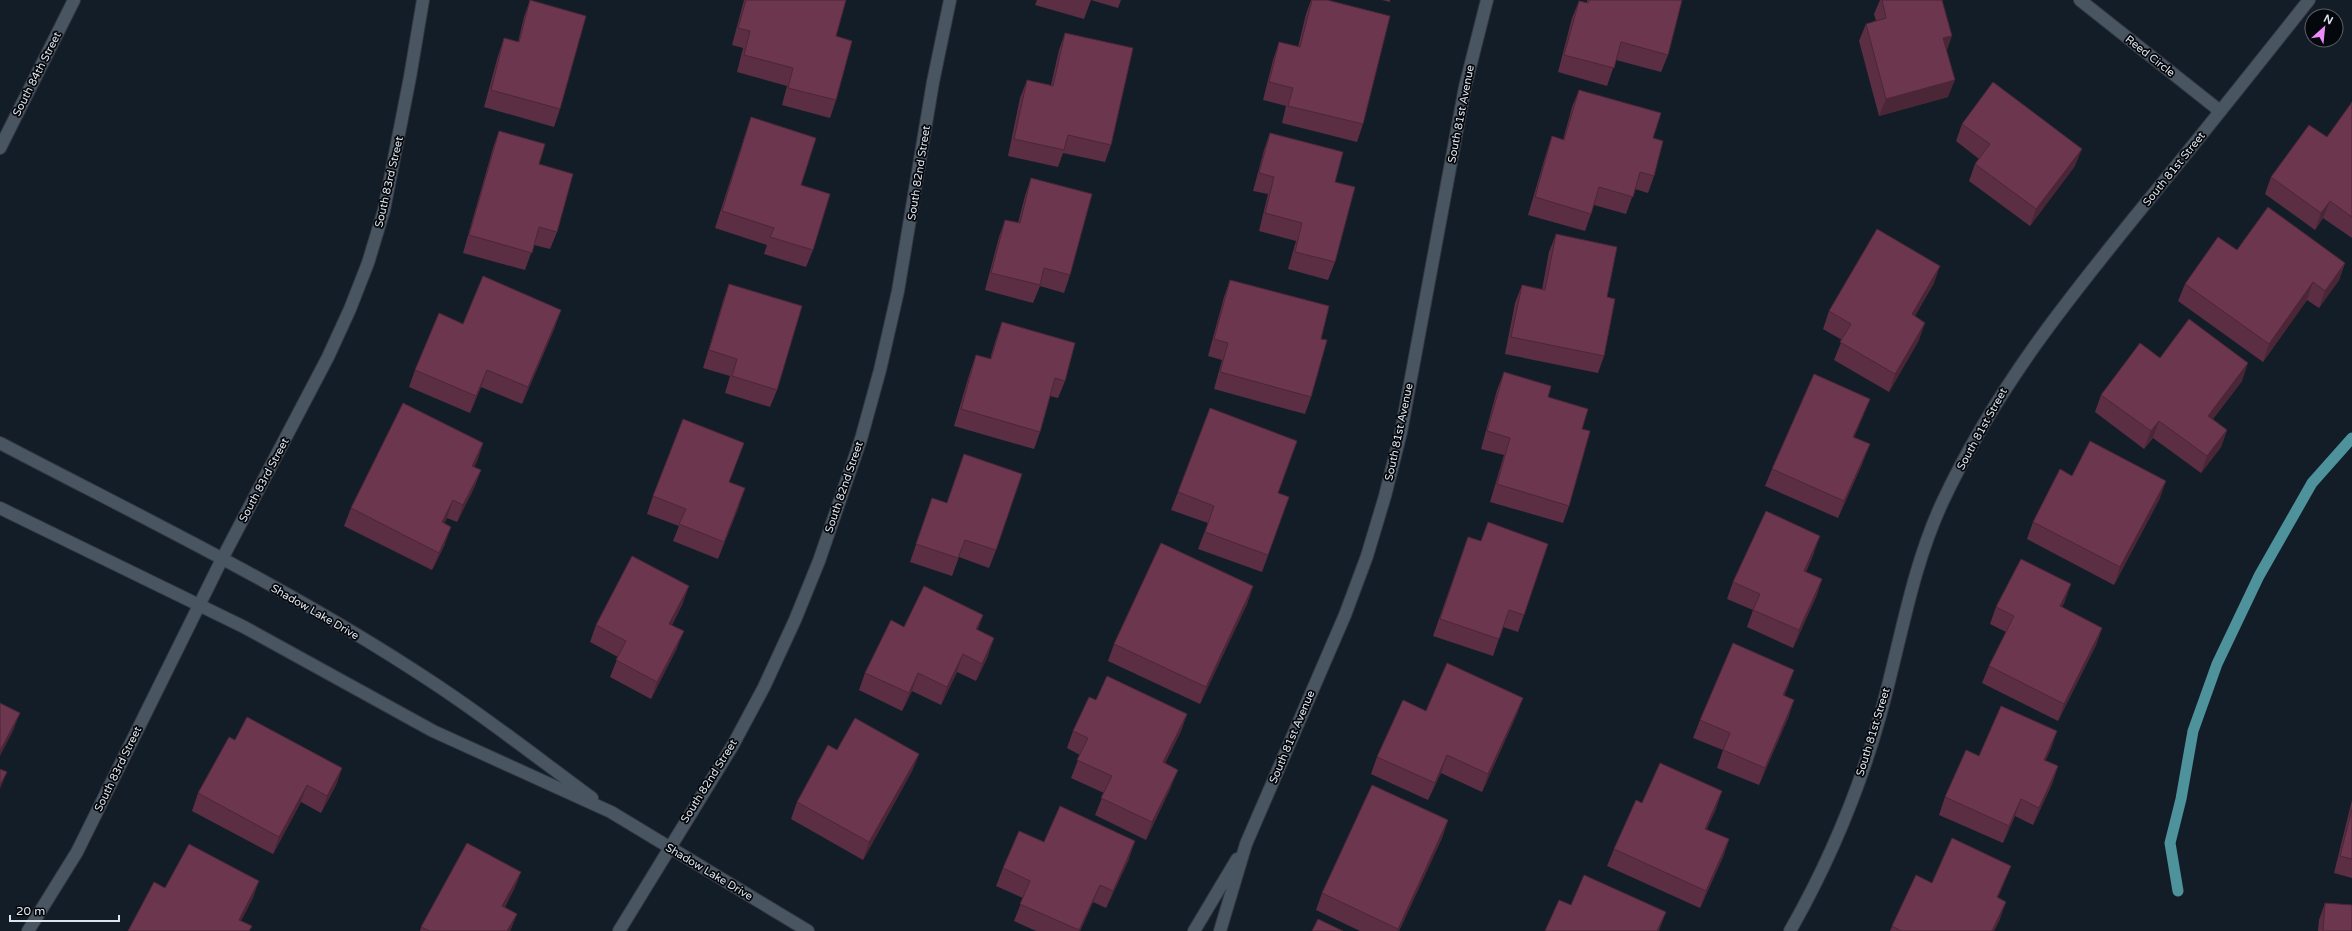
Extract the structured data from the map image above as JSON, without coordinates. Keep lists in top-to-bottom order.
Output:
{
  "streets": {
    "street": [
      "Reed Circle",
      "South 84th Street",
      "South 81st Avenue",
      "South 81st Street",
      "South 82nd Street",
      "South 83rd Street",
      "Shadow Lake Drive"
    ]
  },
  "crossings": [
    ["Reed Circle", "South 81st Street"],
    ["South 82nd Street", "Shadow Lake Drive"],
    ["South 83rd Street", "Shadow Lake Drive"]
  ],
  "scale_bar": "20 m",
  "north": "top right"
}
